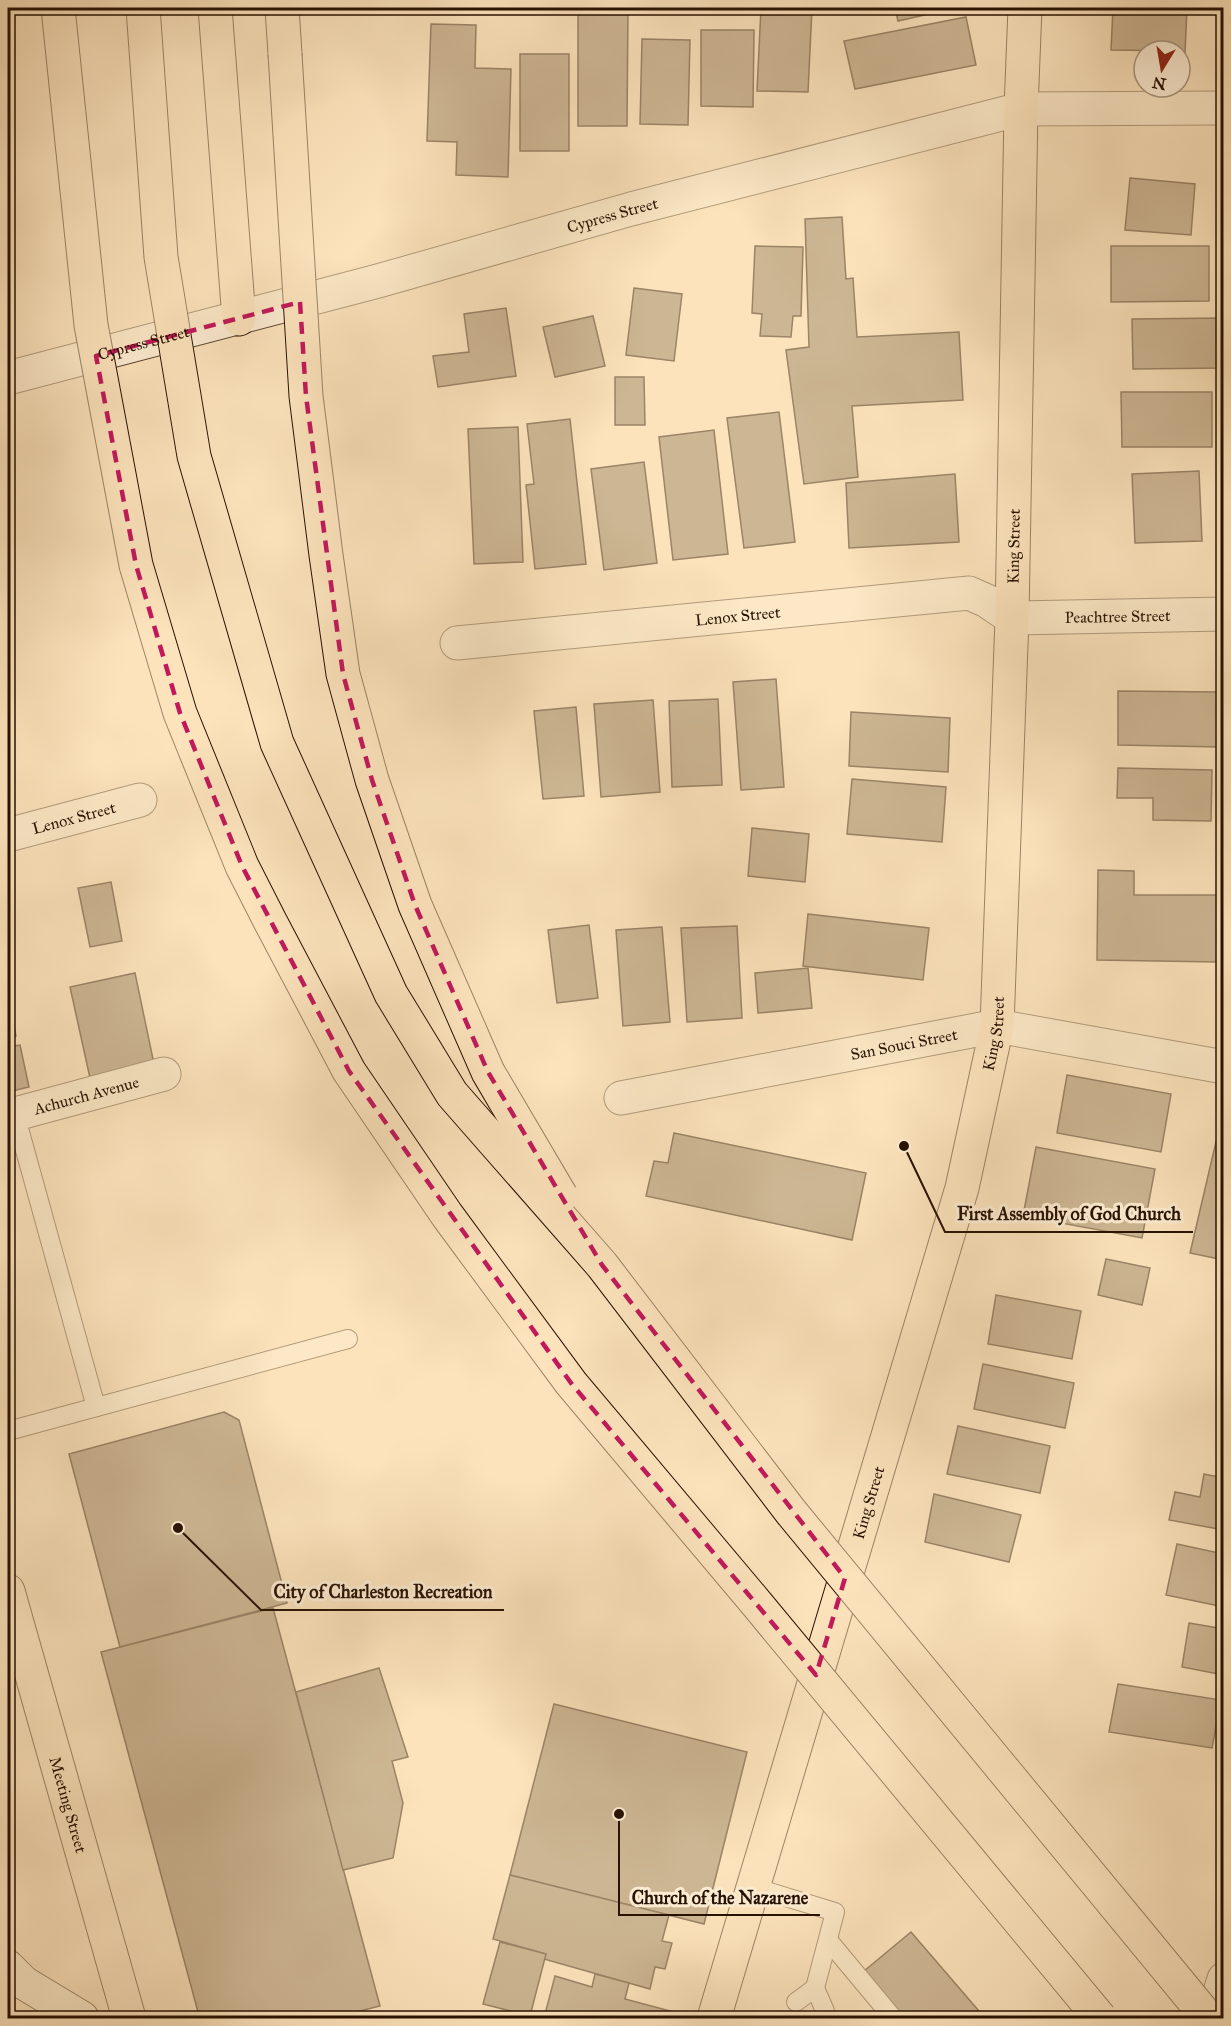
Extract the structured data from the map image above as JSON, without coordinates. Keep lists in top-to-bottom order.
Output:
{
  "streets": {
    "main road": ["King Street", "Meeting Street"],
    "street": [
      "Cypress Street",
      "Lenox Street",
      "Peachtree Street",
      "San Souci Street",
      "Achurch Avenue"
    ]
  },
  "crossings": [
    ["Cypress Street", "King Street"],
    ["King Street", "Lenox Street"],
    ["King Street", "Peachtree Street"],
    ["King Street", "San Souci Street"],
    ["Lenox Street", "Peachtree Street"]
  ],
  "places": ["First Assembly of God Church", "City of Charleston Recreation", "Church of the Nazarene"],
  "north": "bottom"
}
